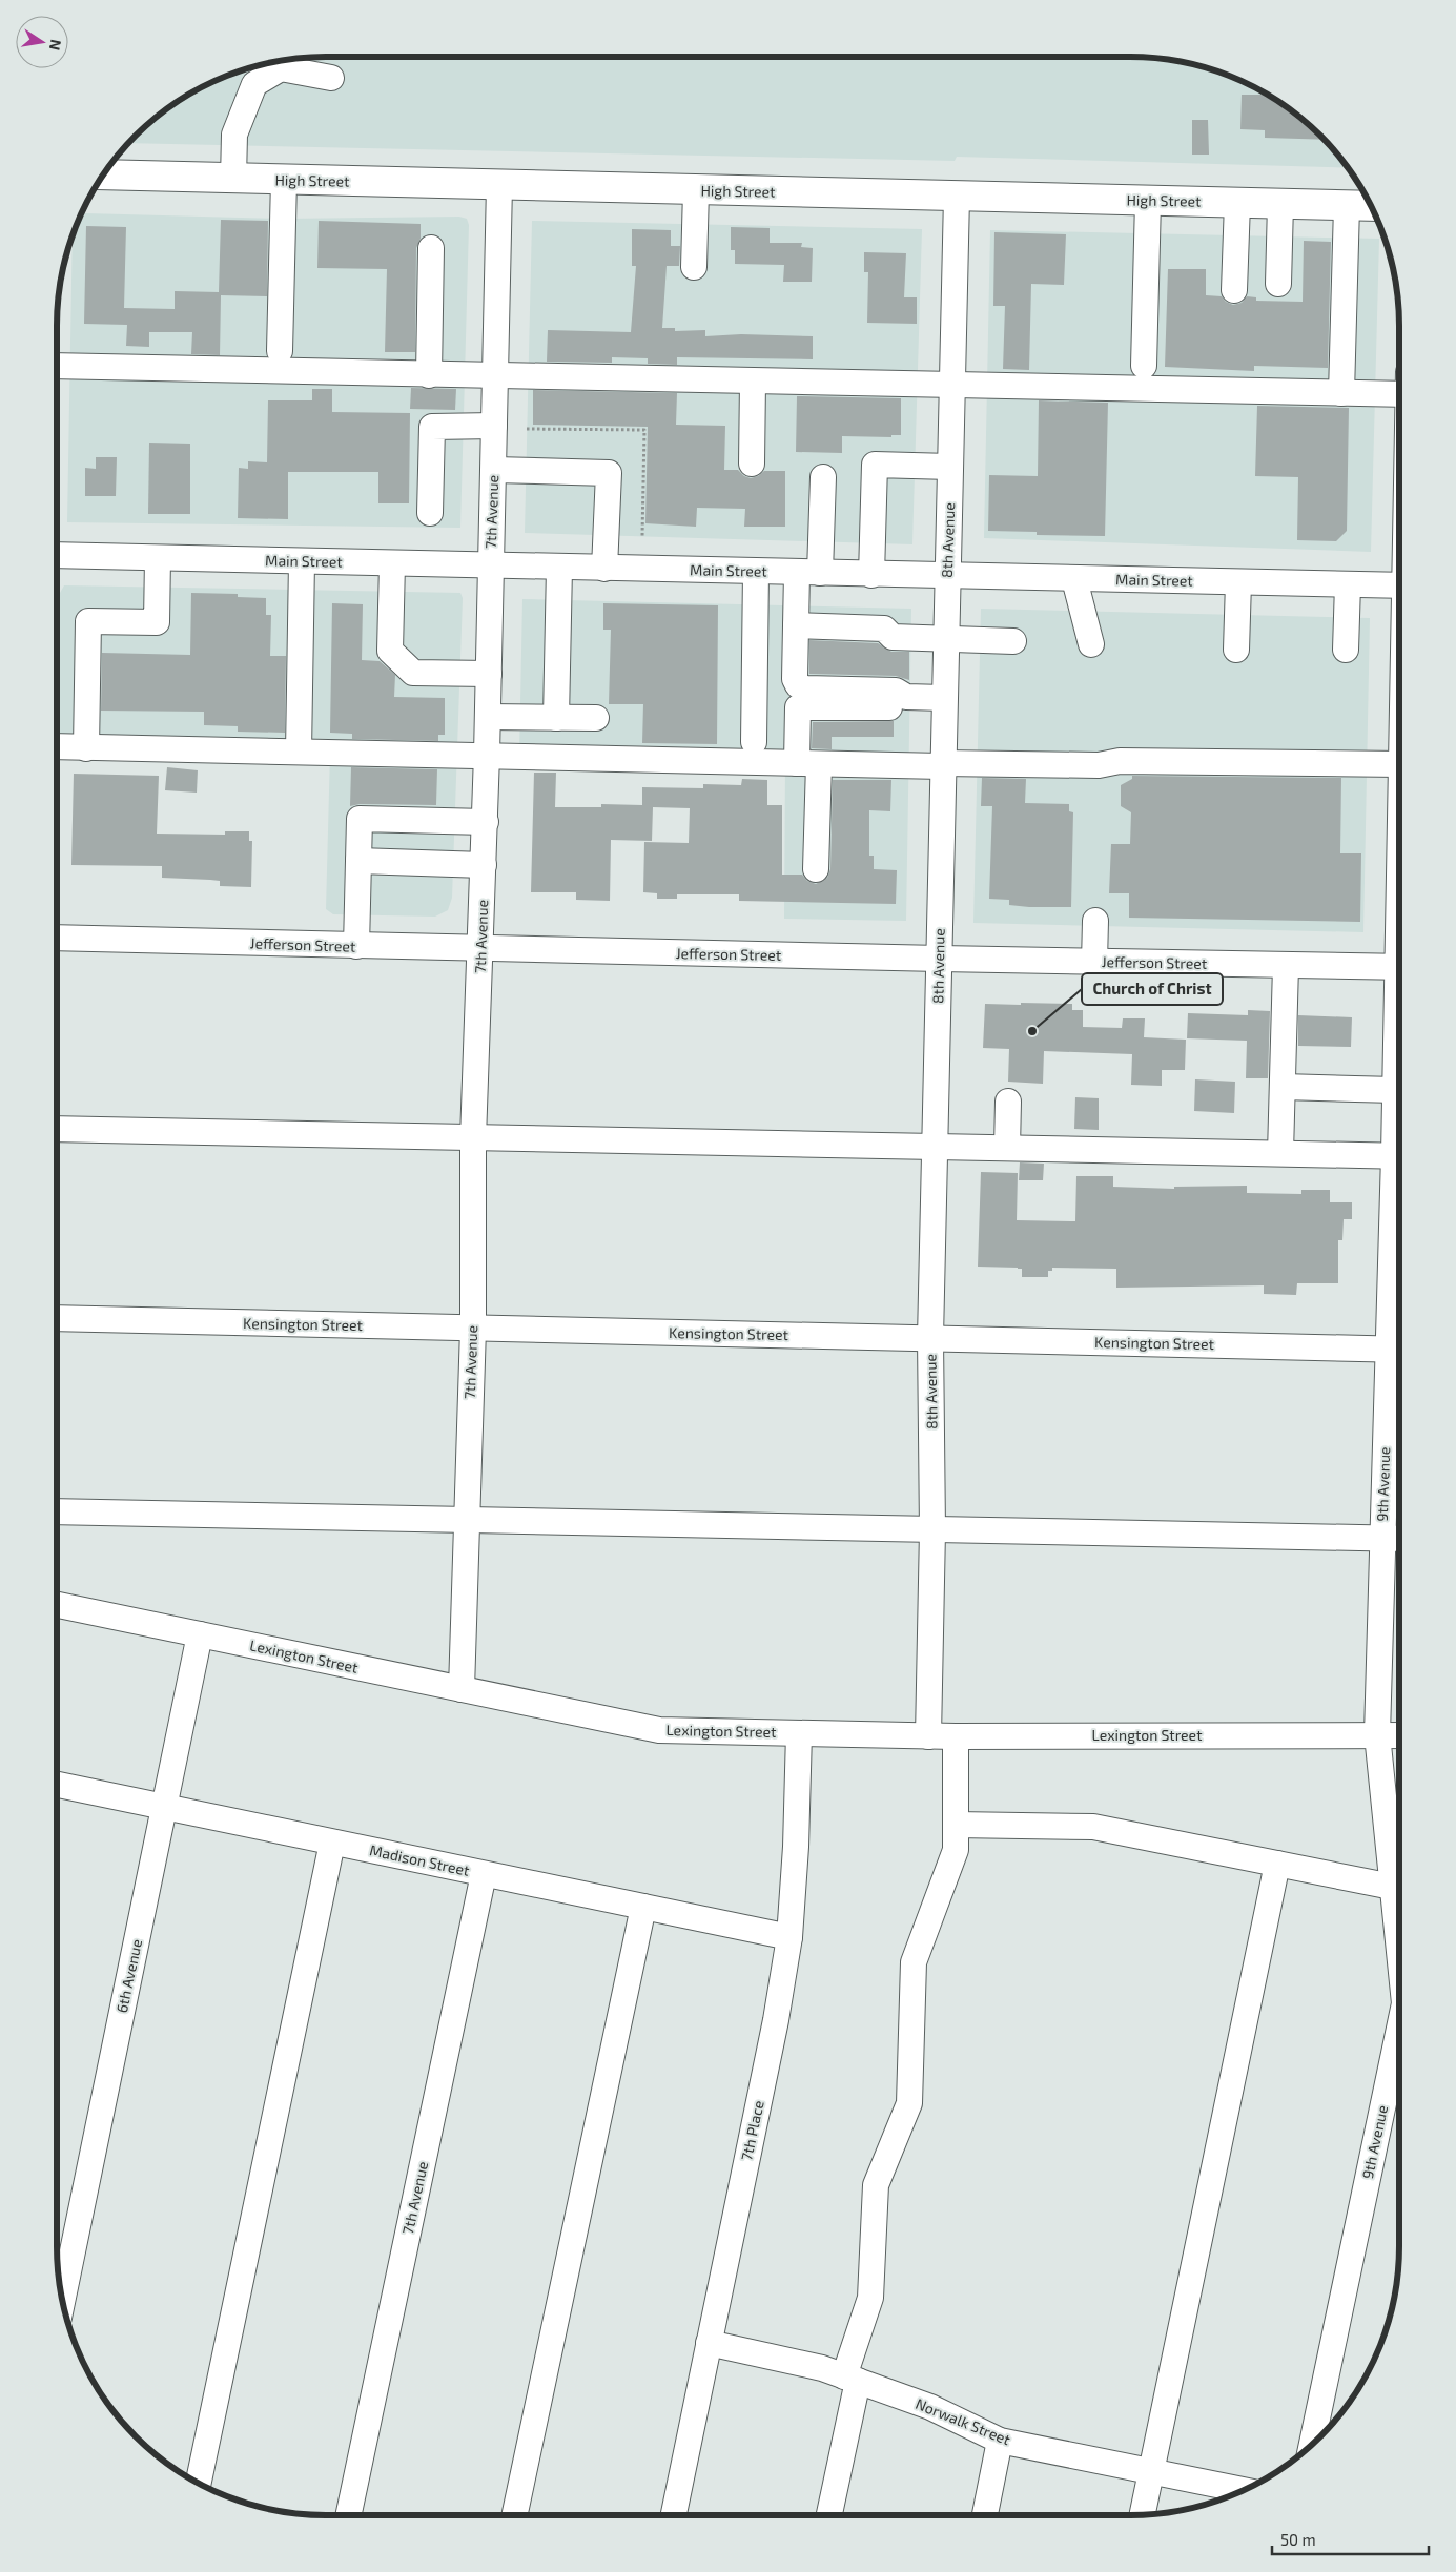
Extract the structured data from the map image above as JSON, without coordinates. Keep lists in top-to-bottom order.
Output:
{
  "streets": {
    "main road": ["High Street"],
    "street": [
      "7th Avenue",
      "8th Avenue",
      "Main Street",
      "Jefferson Street",
      "Kensington Street",
      "9th Avenue",
      "Lexington Street",
      "Madison Street",
      "6th Avenue",
      "7th Place",
      "Norwalk Street"
    ]
  },
  "crossings": [
    ["High Street", "7th Avenue"],
    ["High Street", "8th Avenue"],
    ["7th Avenue", "Main Street"],
    ["7th Avenue", "Jefferson Street"],
    ["7th Avenue", "Kensington Street"],
    ["7th Avenue", "Lexington Street"],
    ["7th Avenue", "Madison Street"],
    ["8th Avenue", "Main Street"],
    ["8th Avenue", "Jefferson Street"],
    ["8th Avenue", "Kensington Street"],
    ["8th Avenue", "Lexington Street"],
    ["Kensington Street", "9th Avenue"],
    ["9th Avenue", "Lexington Street"],
    ["Lexington Street", "6th Avenue"],
    ["Lexington Street", "7th Place"],
    ["Madison Street", "6th Avenue"],
    ["Madison Street", "7th Place"],
    ["7th Place", "Norwalk Street"]
  ],
  "places": ["Church of Christ"],
  "scale_bar": "50 m",
  "north": "right"
}
